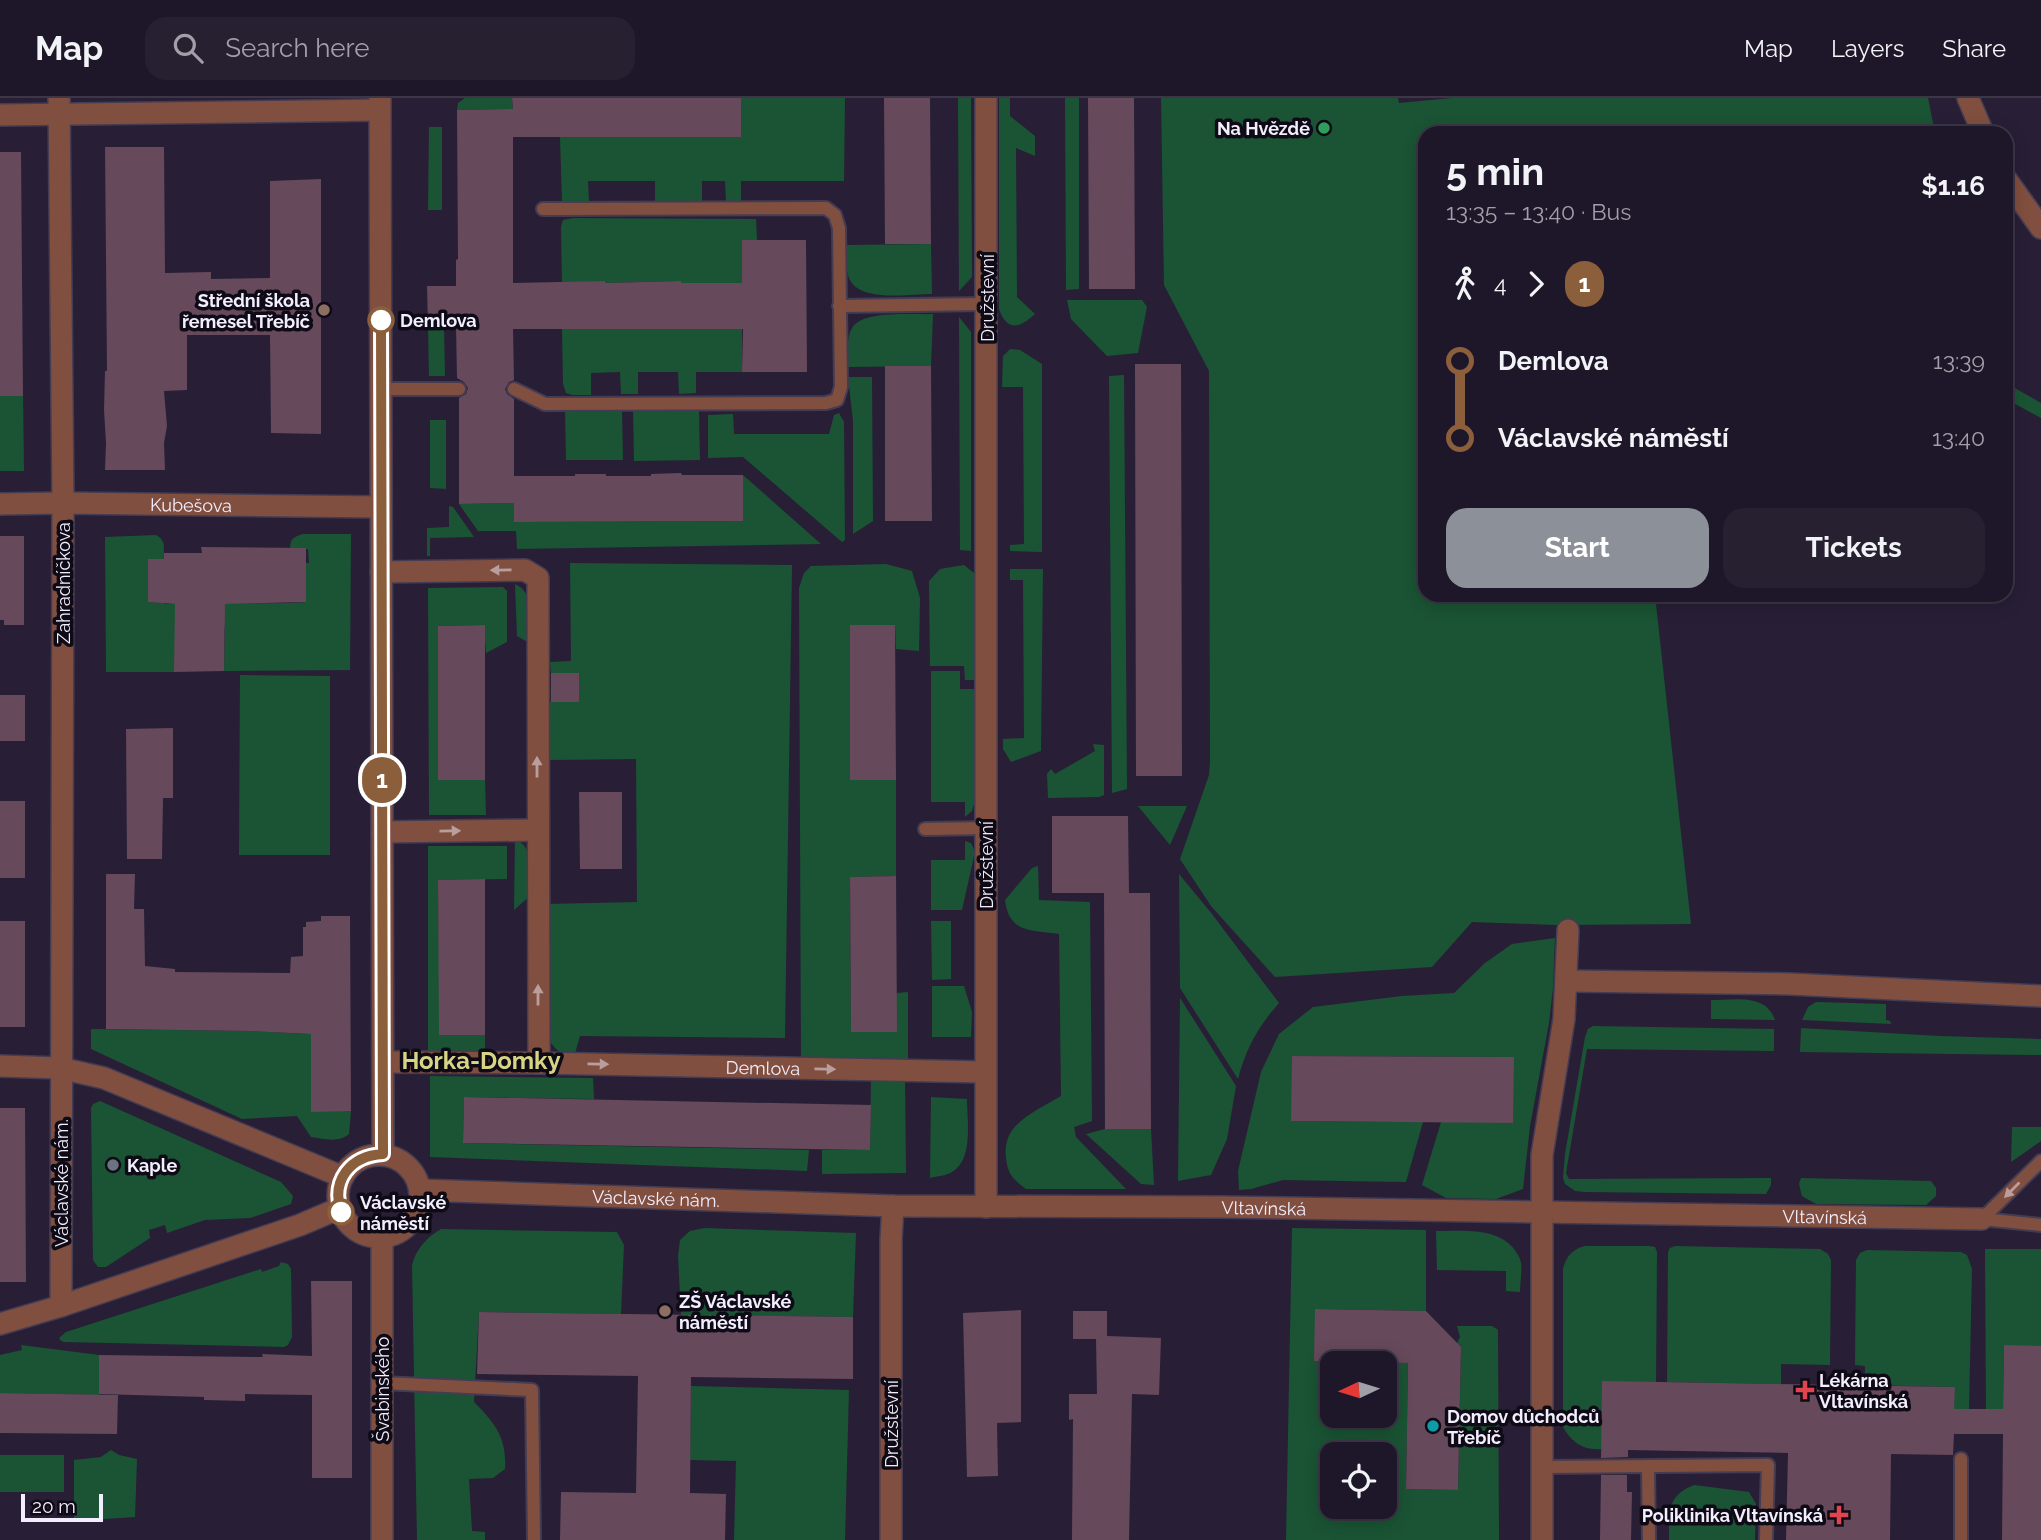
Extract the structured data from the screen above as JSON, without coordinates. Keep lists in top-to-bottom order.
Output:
{
  "streets": {
    "street": [
      "Družstevní",
      "Kubešova",
      "Zahradníčkova",
      "Demlova",
      "Václavské nám.",
      "Vltavínská",
      "Švabinského"
    ]
  },
  "crossings": [
    ["Družstevní", "Demlova"],
    ["Družstevní", "Václavské nám."],
    ["Družstevní", "Vltavínská"],
    ["Kubešova", "Zahradníčkova"],
    ["Zahradníčkova", "Václavské nám."],
    ["Václavské nám.", "Švabinského"]
  ],
  "one_way": ["Demlova"],
  "districts": ["Horka-Domky"],
  "places": {
    "other": [
      "Na Hvězdě",
      "Střední škola řemesel Třebíč",
      "Demlova",
      "Kaple",
      "Václavské náměstí",
      "ZŠ Václavské náměstí",
      "Domov důchodců Třebíč"
    ],
    "health": ["Lékárna Vltavínská", "Poliklinika Vltavínská"]
  },
  "lines": ["bus line 1"],
  "scale_bar": "20 m",
  "north": "left",
  "page": {
    "header": "Map",
    "search": "Search here",
    "nav": ["Map", "Layers", "Share"],
    "on_map": "1",
    "heading": ["5 min", "13:35 – 13:40 · Bus", "$1.16"],
    "legs": ["4", "1"],
    "list": [
      {
        "name": "Demlova",
        "value": "13:39"
      },
      {
        "name": "Václavské náměstí",
        "value": "13:40"
      }
    ],
    "buttons": ["Start", "Tickets"],
    "scale": "20 m"
  }
}
